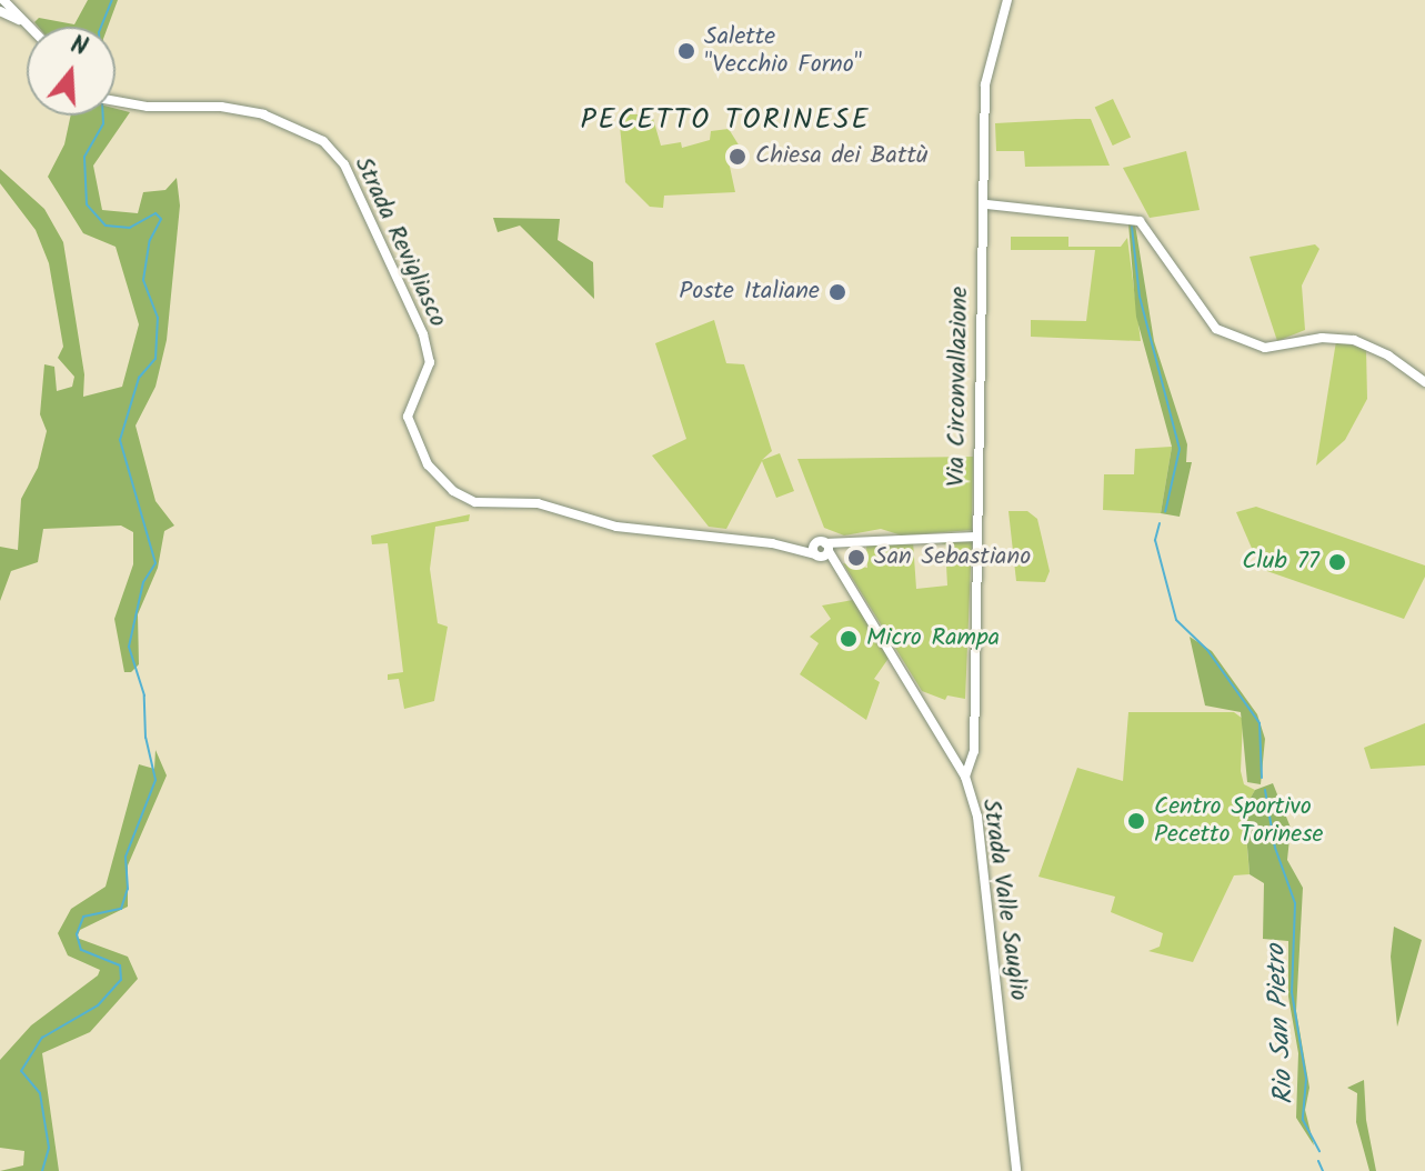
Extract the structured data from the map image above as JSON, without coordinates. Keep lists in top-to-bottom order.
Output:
{
  "streets": {
    "street": ["Strada Revigliasco", "Via Circonvallazione", "Strada Valle Sauglio"]
  },
  "crossings": [
    ["Strada Revigliasco", "Via Circonvallazione"],
    ["Strada Revigliasco", "Strada Valle Sauglio"],
    ["Via Circonvallazione", "Strada Valle Sauglio"]
  ],
  "districts": ["PECETTO TORINESE"],
  "water": ["Rio San Pietro"],
  "places": [
    "Salette \"Vecchio Forno\"",
    "Chiesa dei Battù",
    "Poste Italiane",
    "San Sebastiano",
    "Club 77",
    "Micro Rampa",
    "Centro Sportivo Pecetto Torinese"
  ],
  "north": "top"
}
